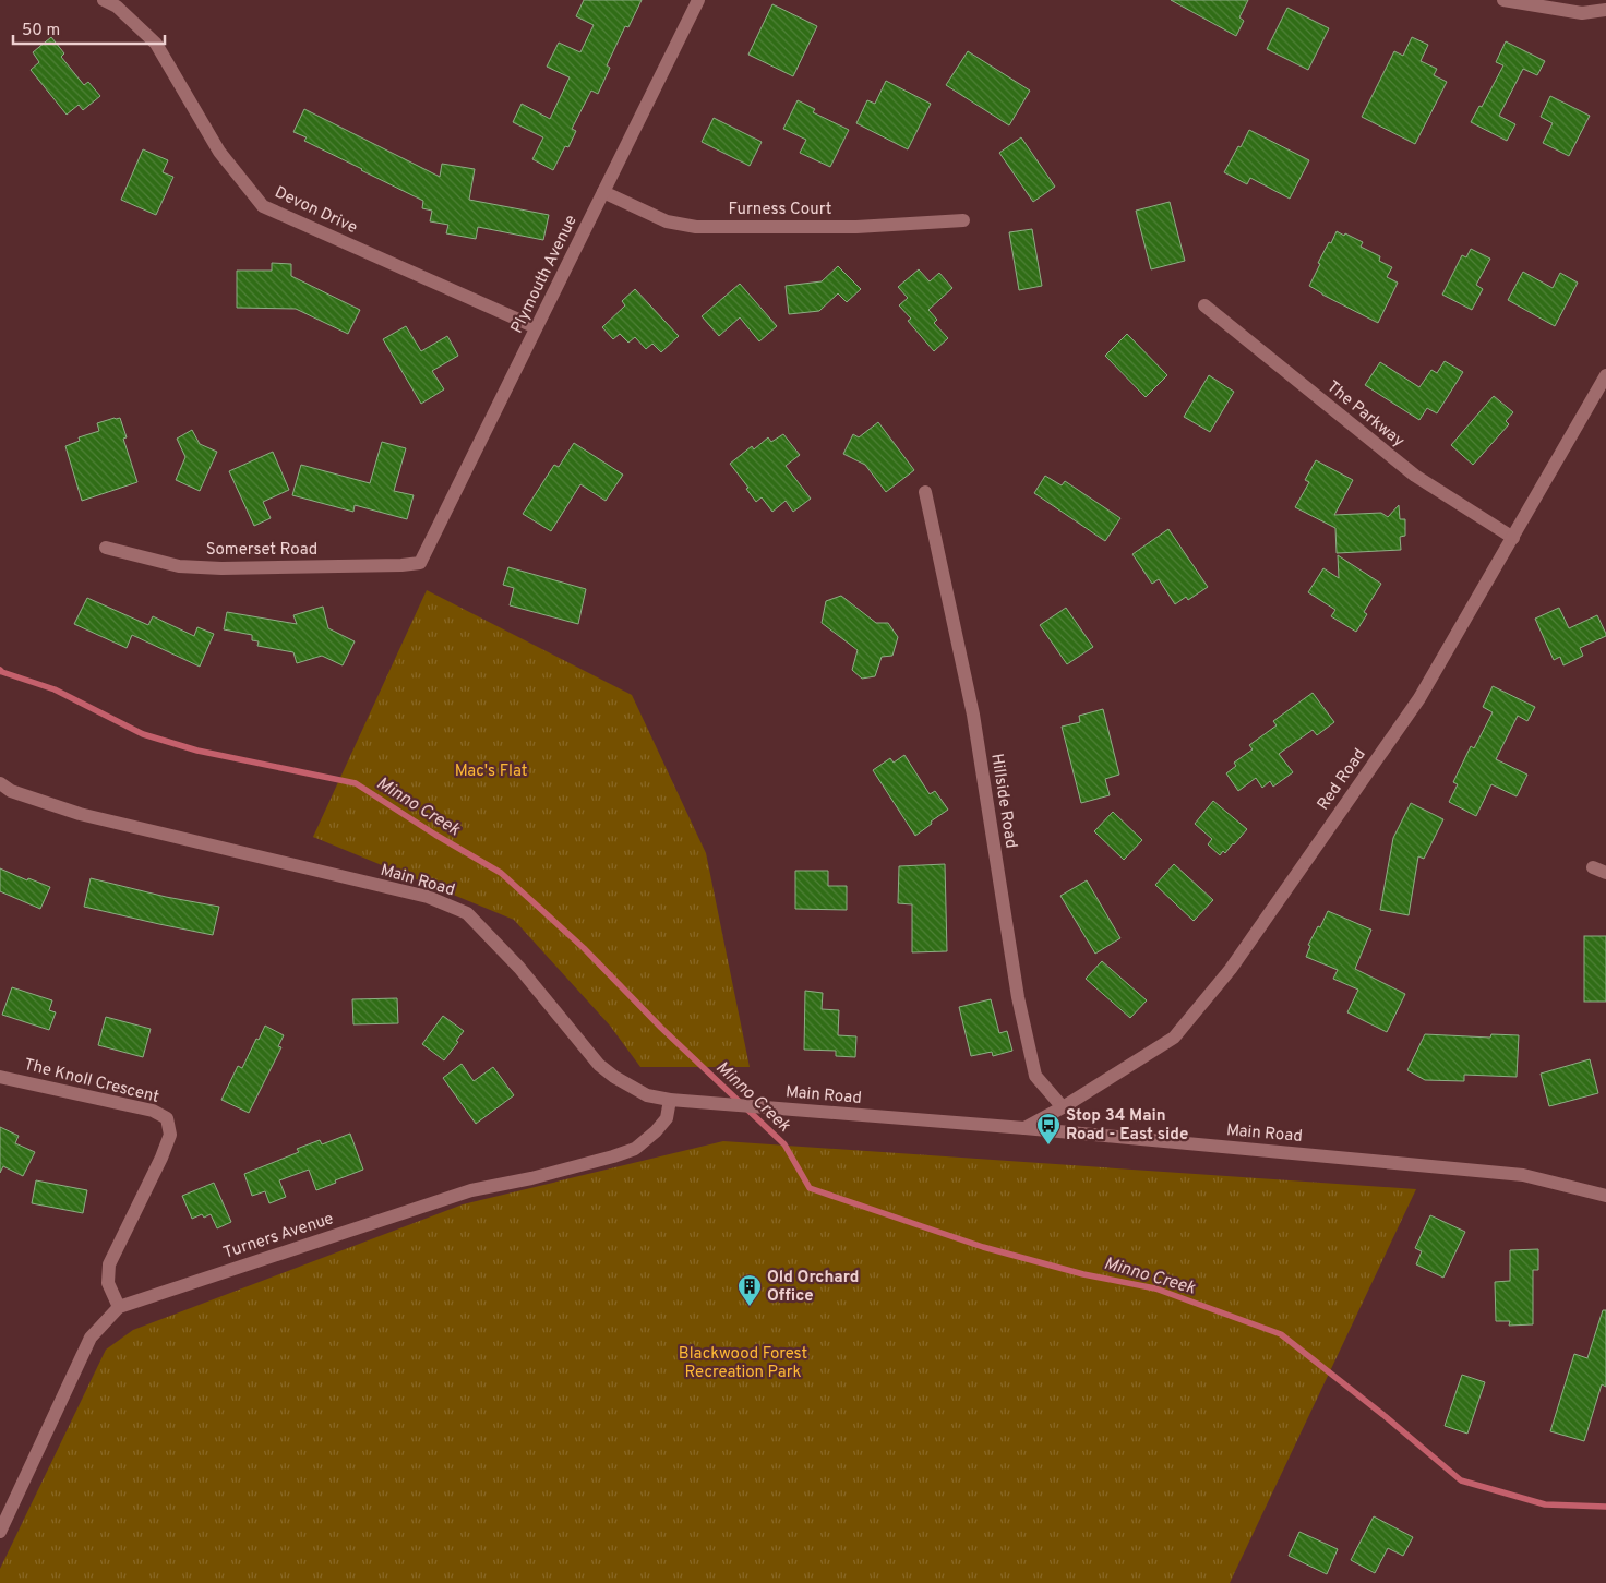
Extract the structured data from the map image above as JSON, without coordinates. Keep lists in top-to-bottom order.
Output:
{
  "streets": {
    "street": [
      "Furness Court",
      "Devon Drive",
      "Plymouth Avenue",
      "The Parkway",
      "Somerset Road",
      "Red Road",
      "Hillside Road",
      "Main Road",
      "The Knoll Crescent",
      "Turners Avenue"
    ]
  },
  "crossings": [
    ["Furness Court", "Plymouth Avenue"],
    ["Devon Drive", "Plymouth Avenue"],
    ["Plymouth Avenue", "Somerset Road"],
    ["The Parkway", "Red Road"],
    ["Red Road", "Hillside Road"],
    ["Red Road", "Main Road"],
    ["Main Road", "Turners Avenue"],
    ["The Knoll Crescent", "Turners Avenue"]
  ],
  "water": ["Minno Creek"],
  "parks": ["Mac's Flat", "Blackwood Forest Recreation Park"],
  "places": {
    "bus stop": ["Stop 34 Main Road - East side"],
    "building": ["Old Orchard Office"]
  },
  "scale_bar": "50 m"
}
